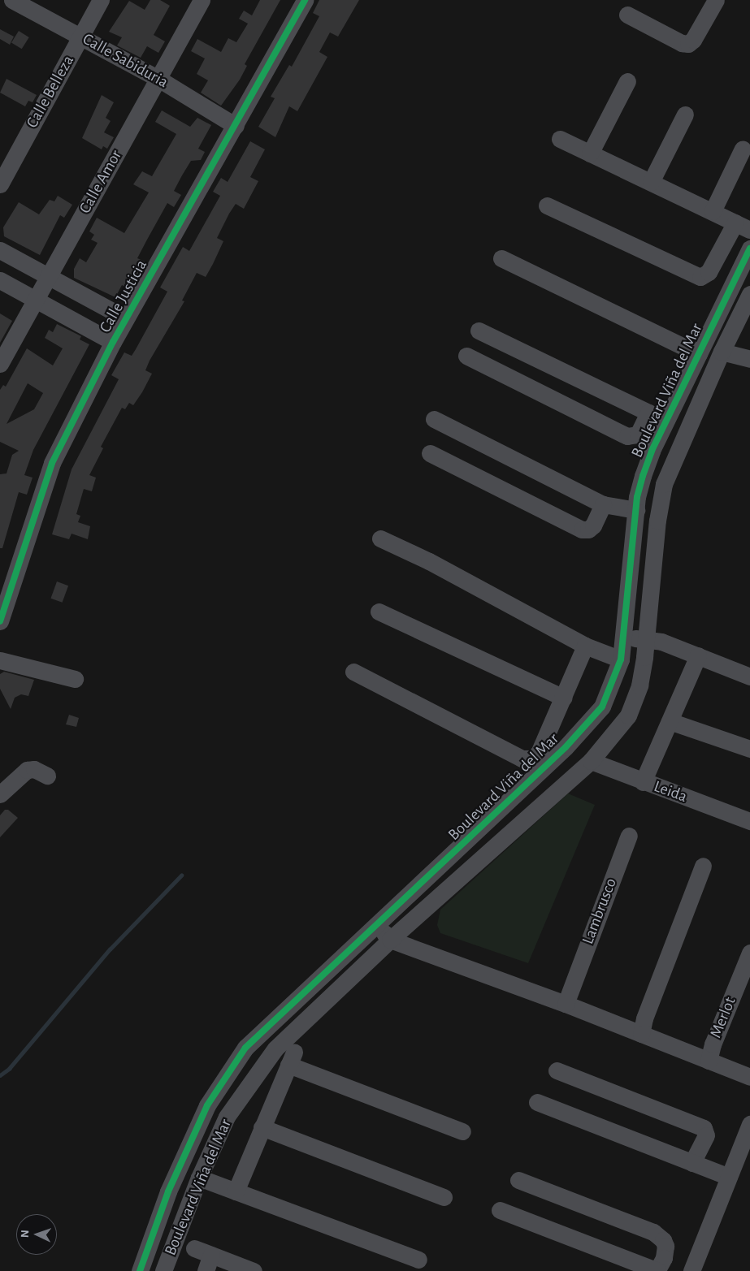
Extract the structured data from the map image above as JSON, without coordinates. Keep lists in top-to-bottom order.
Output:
{
  "streets": {
    "street": [
      "Calle Sabiduria",
      "Calle Belleza",
      "Calle Amor",
      "Calle Justicia",
      "Boulevard Viña del Mar",
      "Leida",
      "Lambrusco",
      "Merlot"
    ]
  },
  "crossings": [
    ["Calle Sabiduria", "Calle Belleza"],
    ["Calle Sabiduria", "Calle Amor"],
    ["Calle Sabiduria", "Calle Justicia"],
    ["Boulevard Viña del Mar", "Leida"]
  ],
  "north": "left"
}
